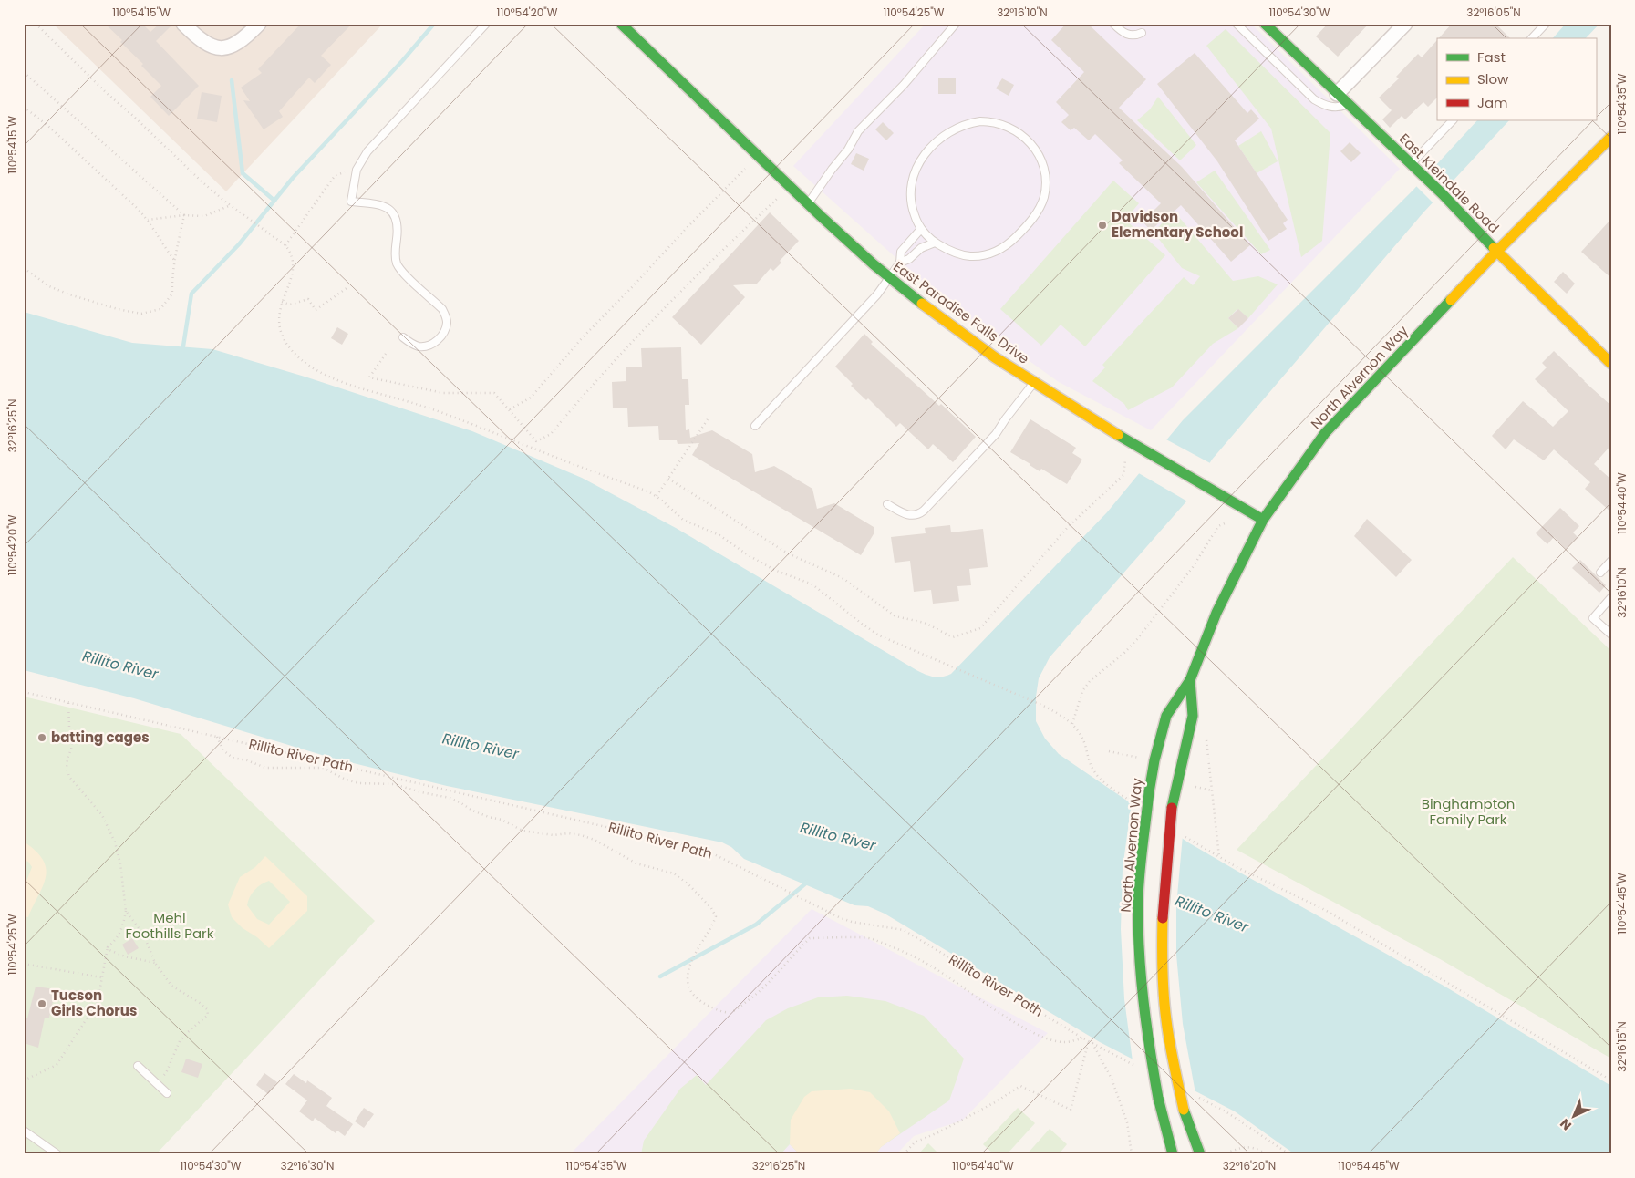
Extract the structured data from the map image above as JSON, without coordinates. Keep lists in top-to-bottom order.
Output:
{
  "streets": {
    "main road": ["East Kleindale Road", "East Paradise Falls Drive", "North Alvernon Way"],
    "path": ["Rillito River Path"]
  },
  "crossings": [
    ["East Kleindale Road", "North Alvernon Way"],
    ["East Paradise Falls Drive", "North Alvernon Way"]
  ],
  "water": ["Rillito River"],
  "parks": ["Binghampton Family Park", "Mehl Foothills Park"],
  "places": ["Davidson Elementary School", "batting cages", "Tucson Girls Chorus"],
  "legend": ["Fast", "Slow", "Jam"],
  "north": "bottom left",
  "coordinates": [
    "110°54'15\"W",
    "110°54'20\"W",
    "110°54'25\"W",
    "32°16'10\"N",
    "110°54'30\"W",
    "32°16'05\"N",
    "110°54'35\"W",
    "32°16'25\"N",
    "110°54'40\"W",
    "110°54'45\"W",
    "32°16'15\"N",
    "32°16'30\"N",
    "32°16'20\"N"
  ]
}
